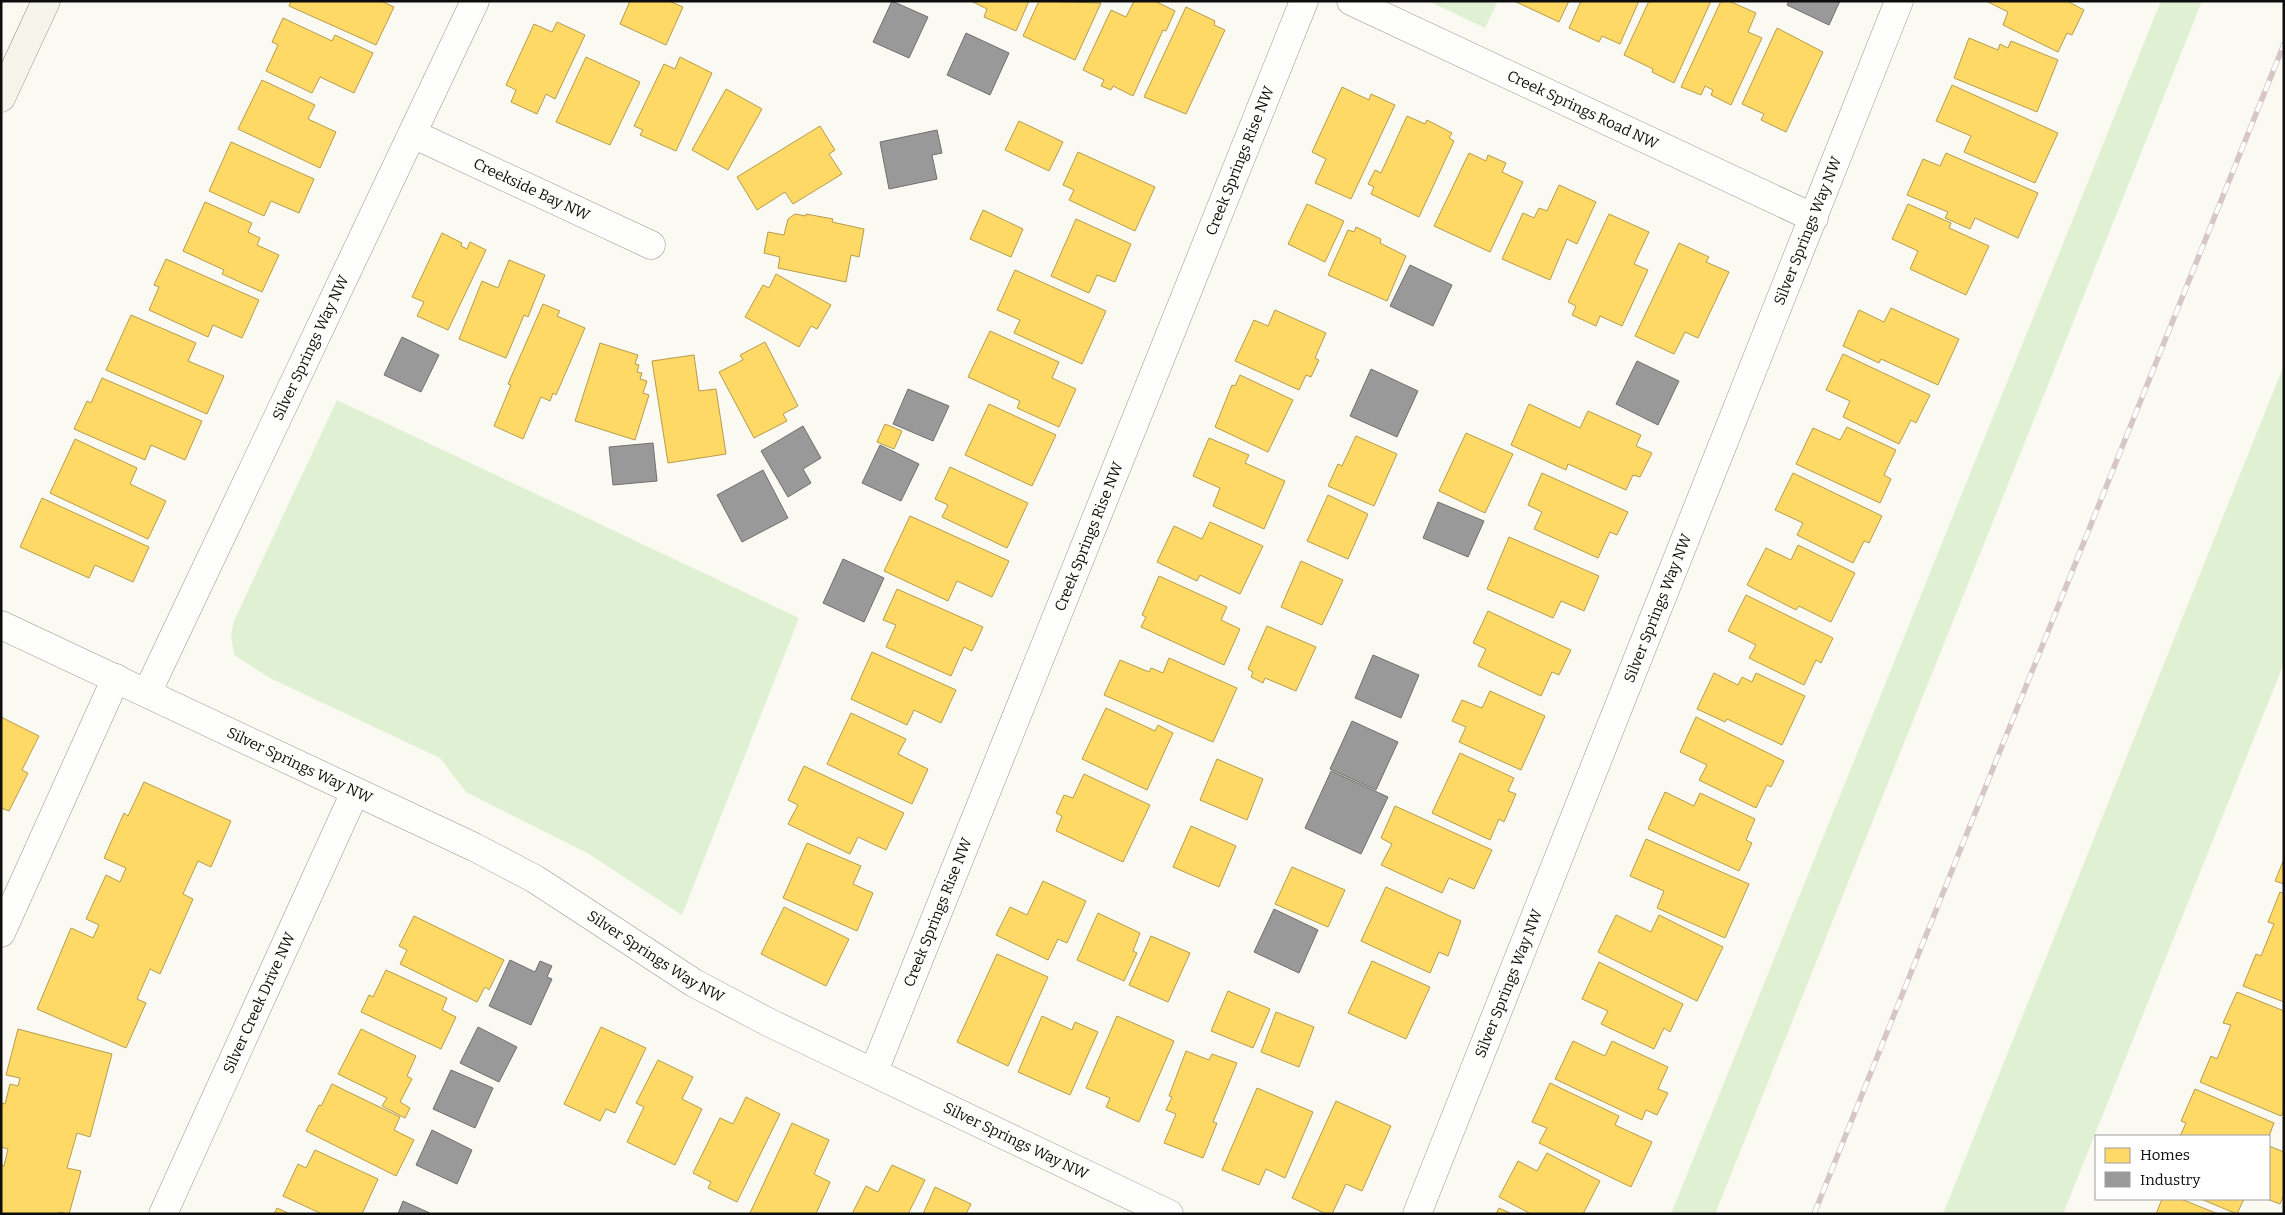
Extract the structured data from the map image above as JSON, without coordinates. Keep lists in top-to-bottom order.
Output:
{
  "streets": {
    "street": [
      "Creek Springs Road NW",
      "Creek Springs Rise NW",
      "Creekside Bay NW",
      "Silver Springs Way NW",
      "Silver Creek Drive NW"
    ]
  },
  "crossings": [
    ["Creek Springs Road NW", "Silver Springs Way NW"],
    ["Creek Springs Rise NW", "Silver Springs Way NW"],
    ["Creekside Bay NW", "Silver Springs Way NW"],
    ["Silver Springs Way NW", "Silver Creek Drive NW"]
  ],
  "legend": ["Homes", "Industry"]
}
